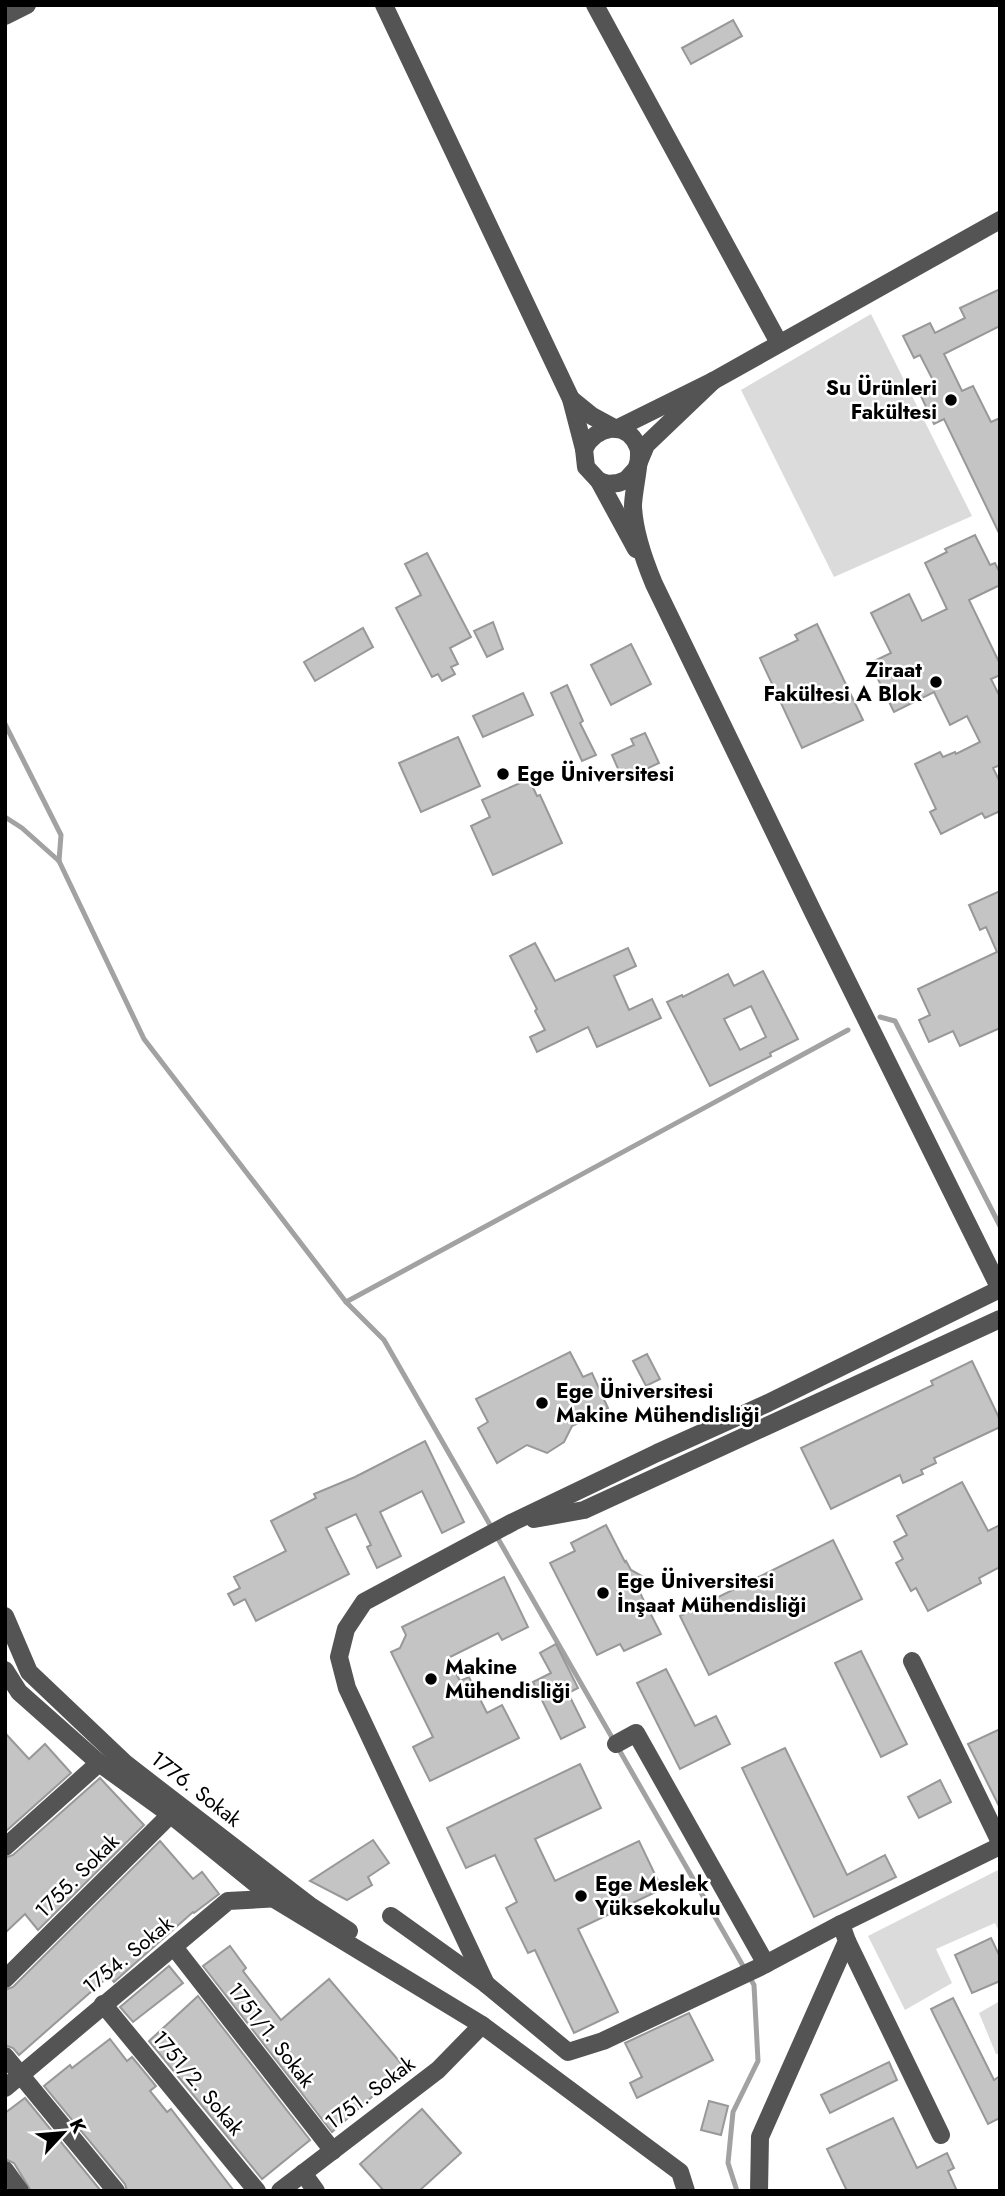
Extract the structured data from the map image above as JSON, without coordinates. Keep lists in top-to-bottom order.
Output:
{
  "streets": {
    "street": [
      "1776. Sokak",
      "1755. Sokak",
      "1754. Sokak",
      "1751/1. Sokak",
      "1751/2. Sokak",
      "1751. Sokak"
    ]
  },
  "crossings": [
    ["1776. Sokak", "1755. Sokak"],
    ["1776. Sokak", "1754. Sokak"],
    ["1776. Sokak", "1751. Sokak"],
    ["1754. Sokak", "1751/1. Sokak"],
    ["1754. Sokak", "1751/2. Sokak"],
    ["1751/1. Sokak", "1751. Sokak"]
  ],
  "places": [
    "Su Ürünleri Fakültesi",
    "Ziraat Fakültesi A Blok",
    "Ege Üniversitesi",
    "Ege Üniversitesi Makine Mühendisliği",
    "Ege Üniversitesi İnşaat Mühendisliği",
    "Makine Mühendisliği",
    "Ege Meslek Yüksekokulu"
  ],
  "north": "top right"
}
